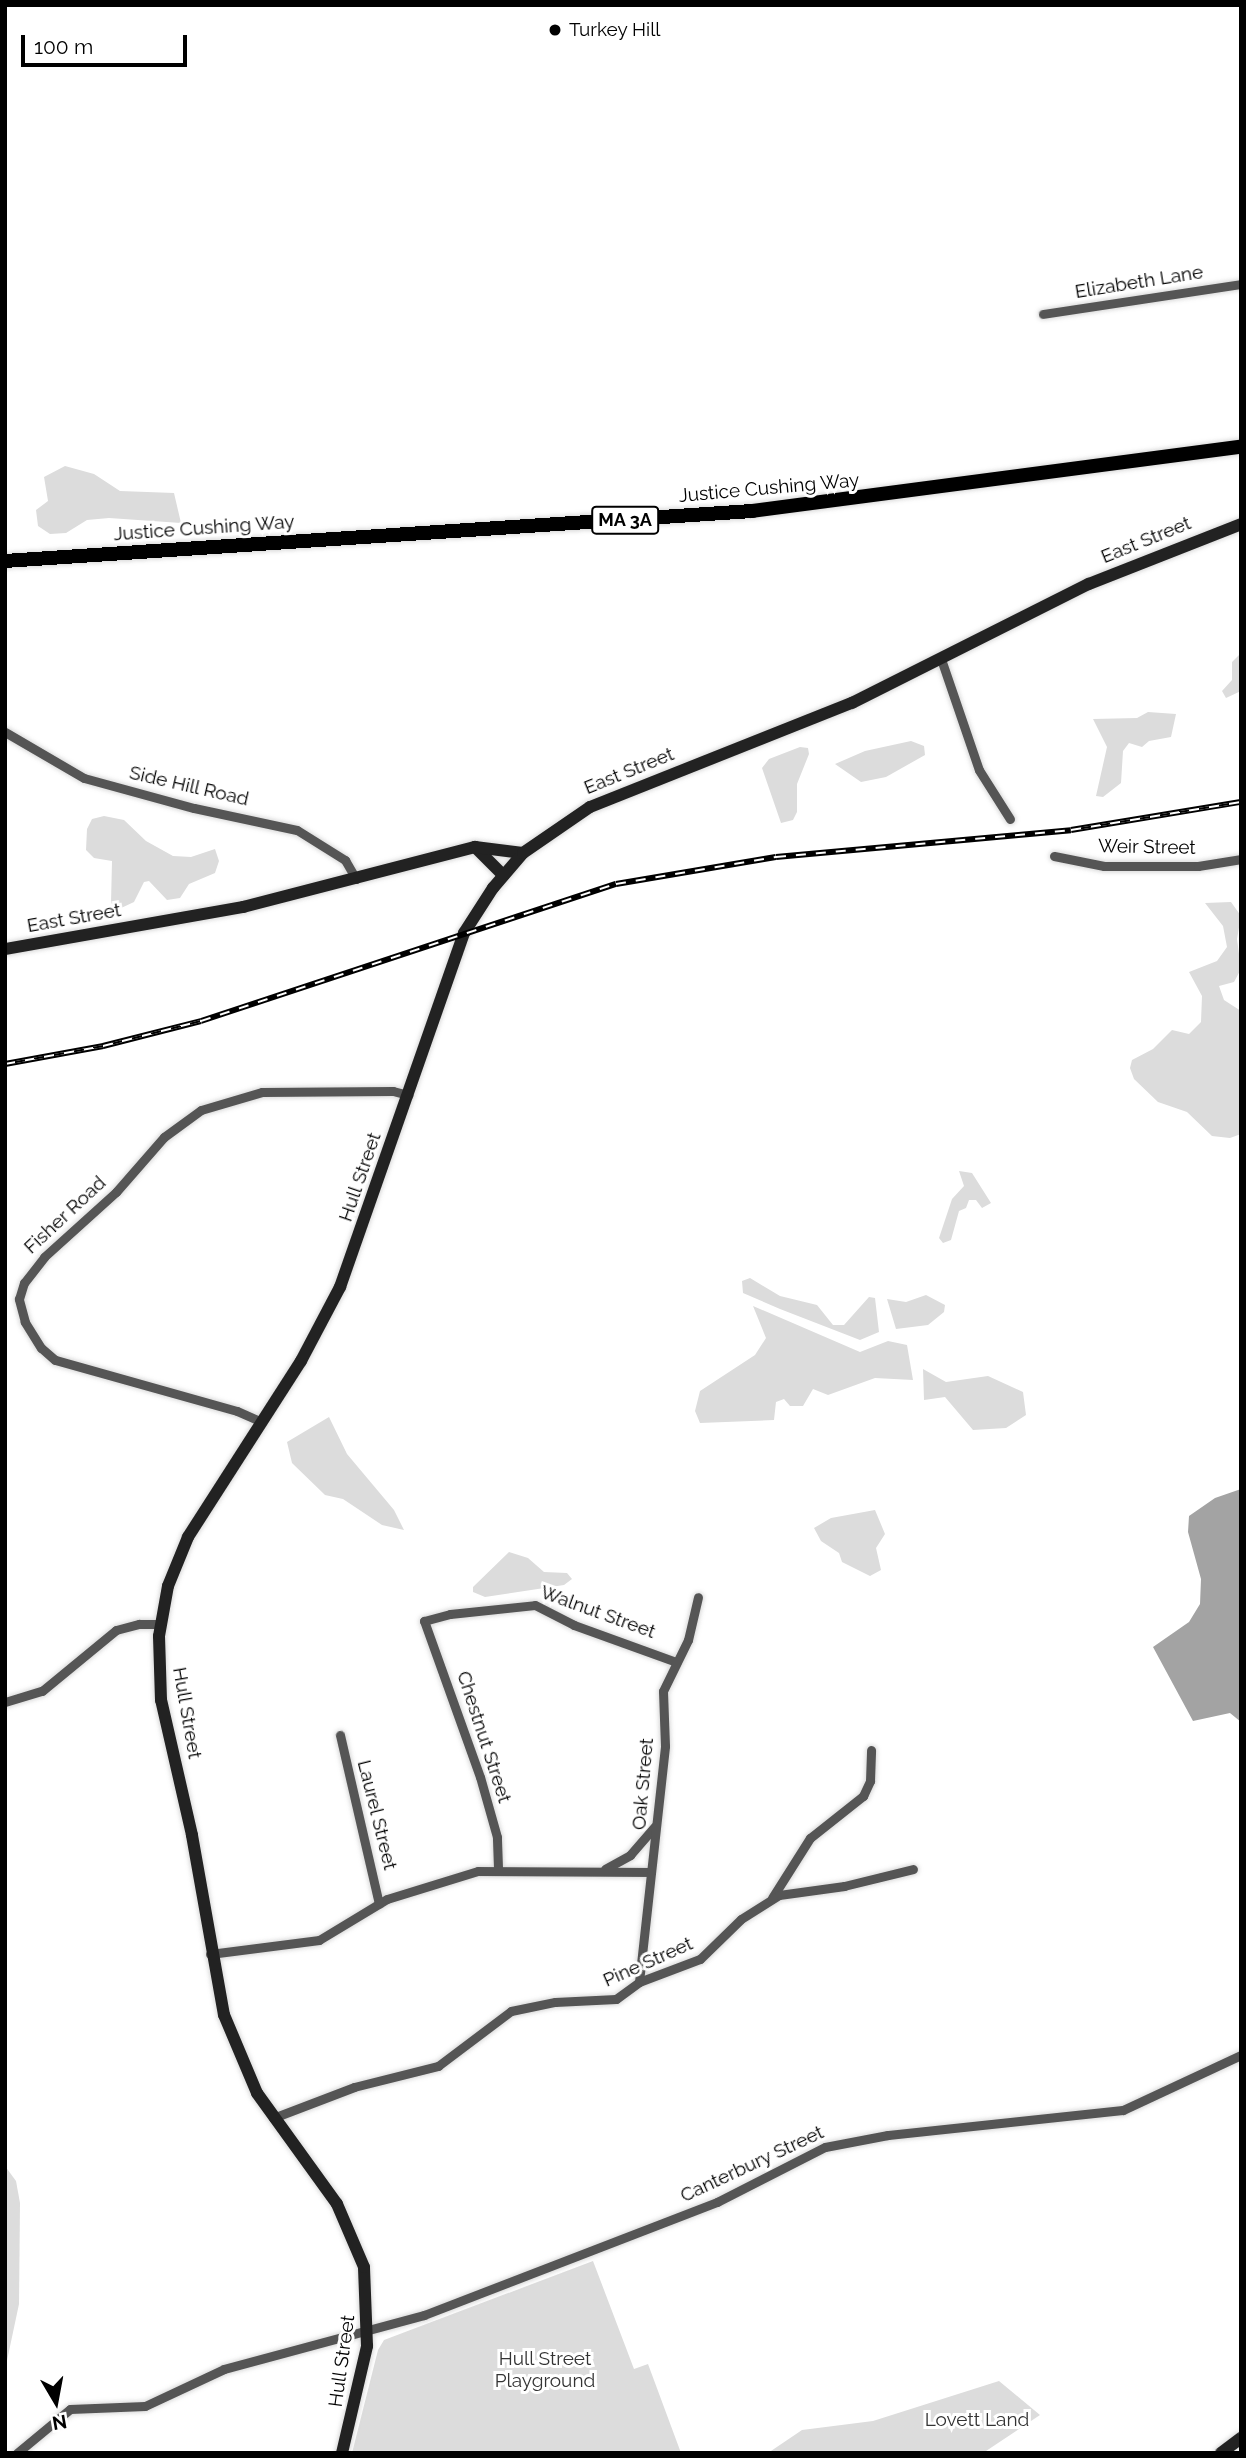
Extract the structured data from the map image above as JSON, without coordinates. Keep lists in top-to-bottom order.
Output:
{
  "streets": {
    "main road": [
      "Justice Cushing Way",
      "MA 3A",
      "East Street",
      "Hull Street"
    ],
    "street": [
      "Elizabeth Lane",
      "Side Hill Road",
      "Weir Street",
      "Fisher Road",
      "Walnut Street",
      "Chestnut Street",
      "Oak Street",
      "Laurel Street",
      "Pine Street",
      "Canterbury Street"
    ]
  },
  "crossings": [
    ["East Street", "Side Hill Road"],
    ["East Street", "Hull Street"],
    ["Hull Street", "Fisher Road"],
    ["Hull Street", "Pine Street"],
    ["Hull Street", "Canterbury Street"],
    ["Walnut Street", "Chestnut Street"],
    ["Walnut Street", "Oak Street"],
    ["Oak Street", "Pine Street"]
  ],
  "parks": ["Hull Street Playground", "Lovett Land"],
  "places": ["Turkey Hill"],
  "scale_bar": "100 m",
  "north": "bottom"
}
